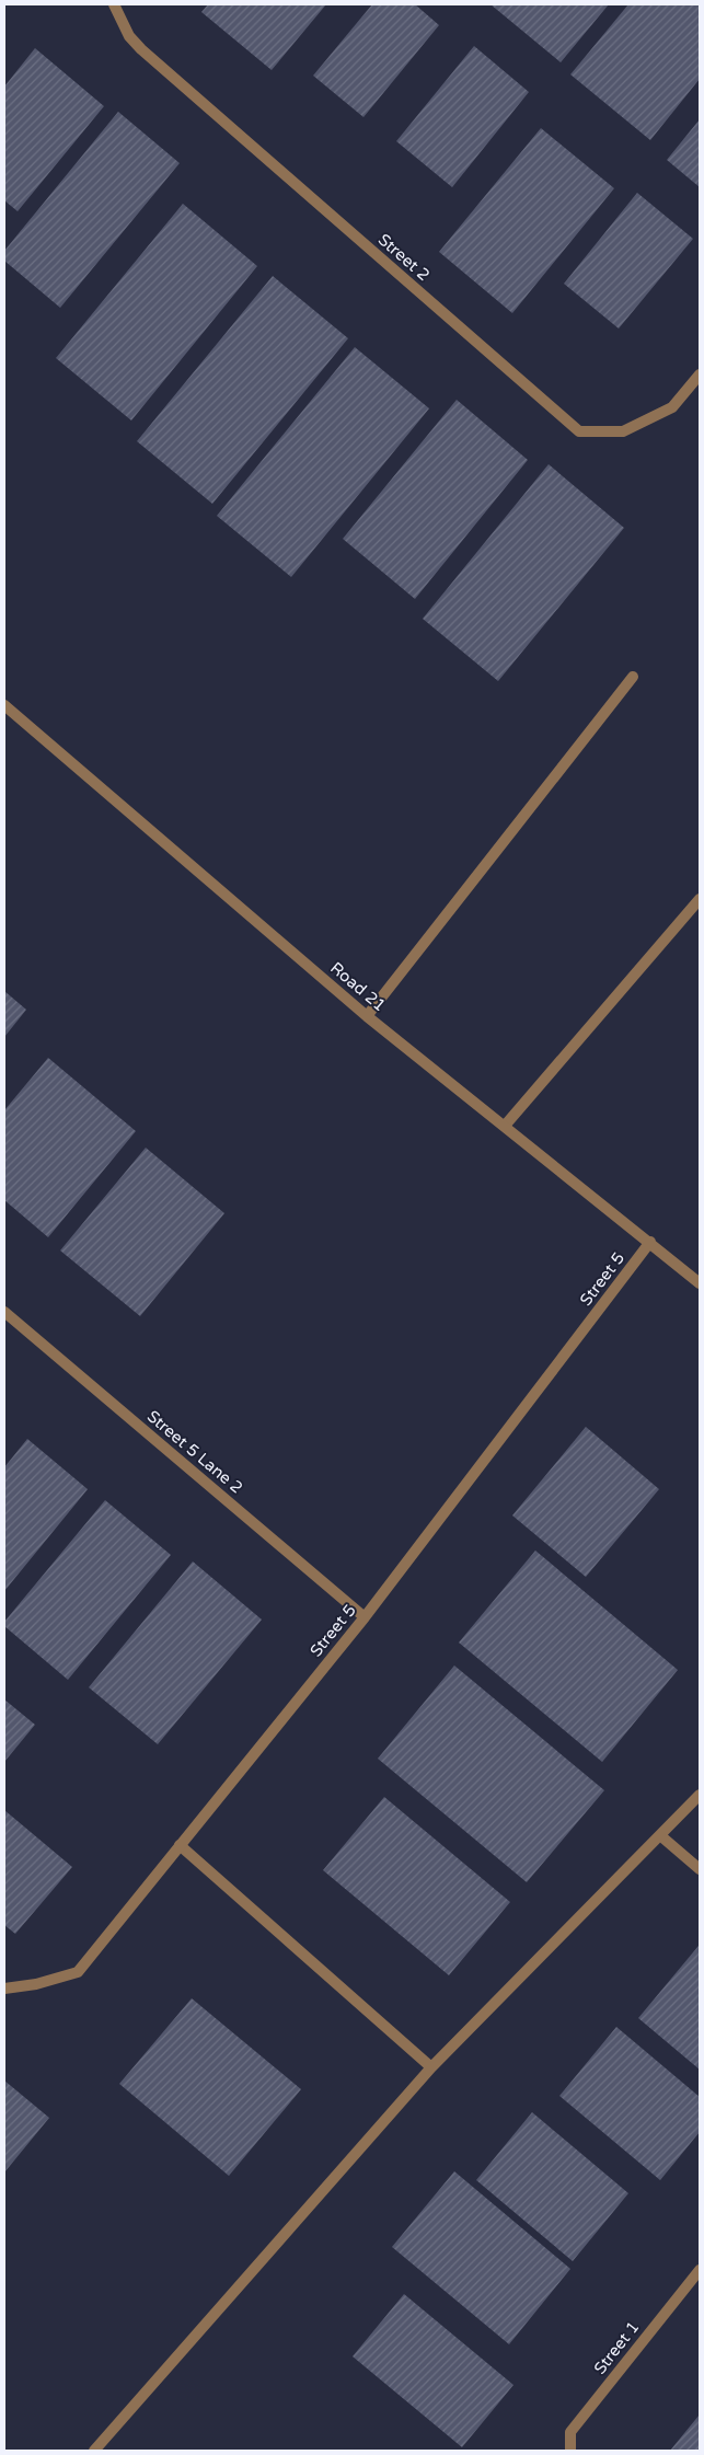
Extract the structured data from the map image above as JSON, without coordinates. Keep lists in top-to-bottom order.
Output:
{
  "streets": {
    "street": [
      "Street 2",
      "Road 21",
      "Street 5",
      "Street 5 Lane 2",
      "Street 1"
    ]
  },
  "crossings": [
    ["Road 21", "Street 5"],
    ["Street 5", "Street 5 Lane 2"]
  ]
}
